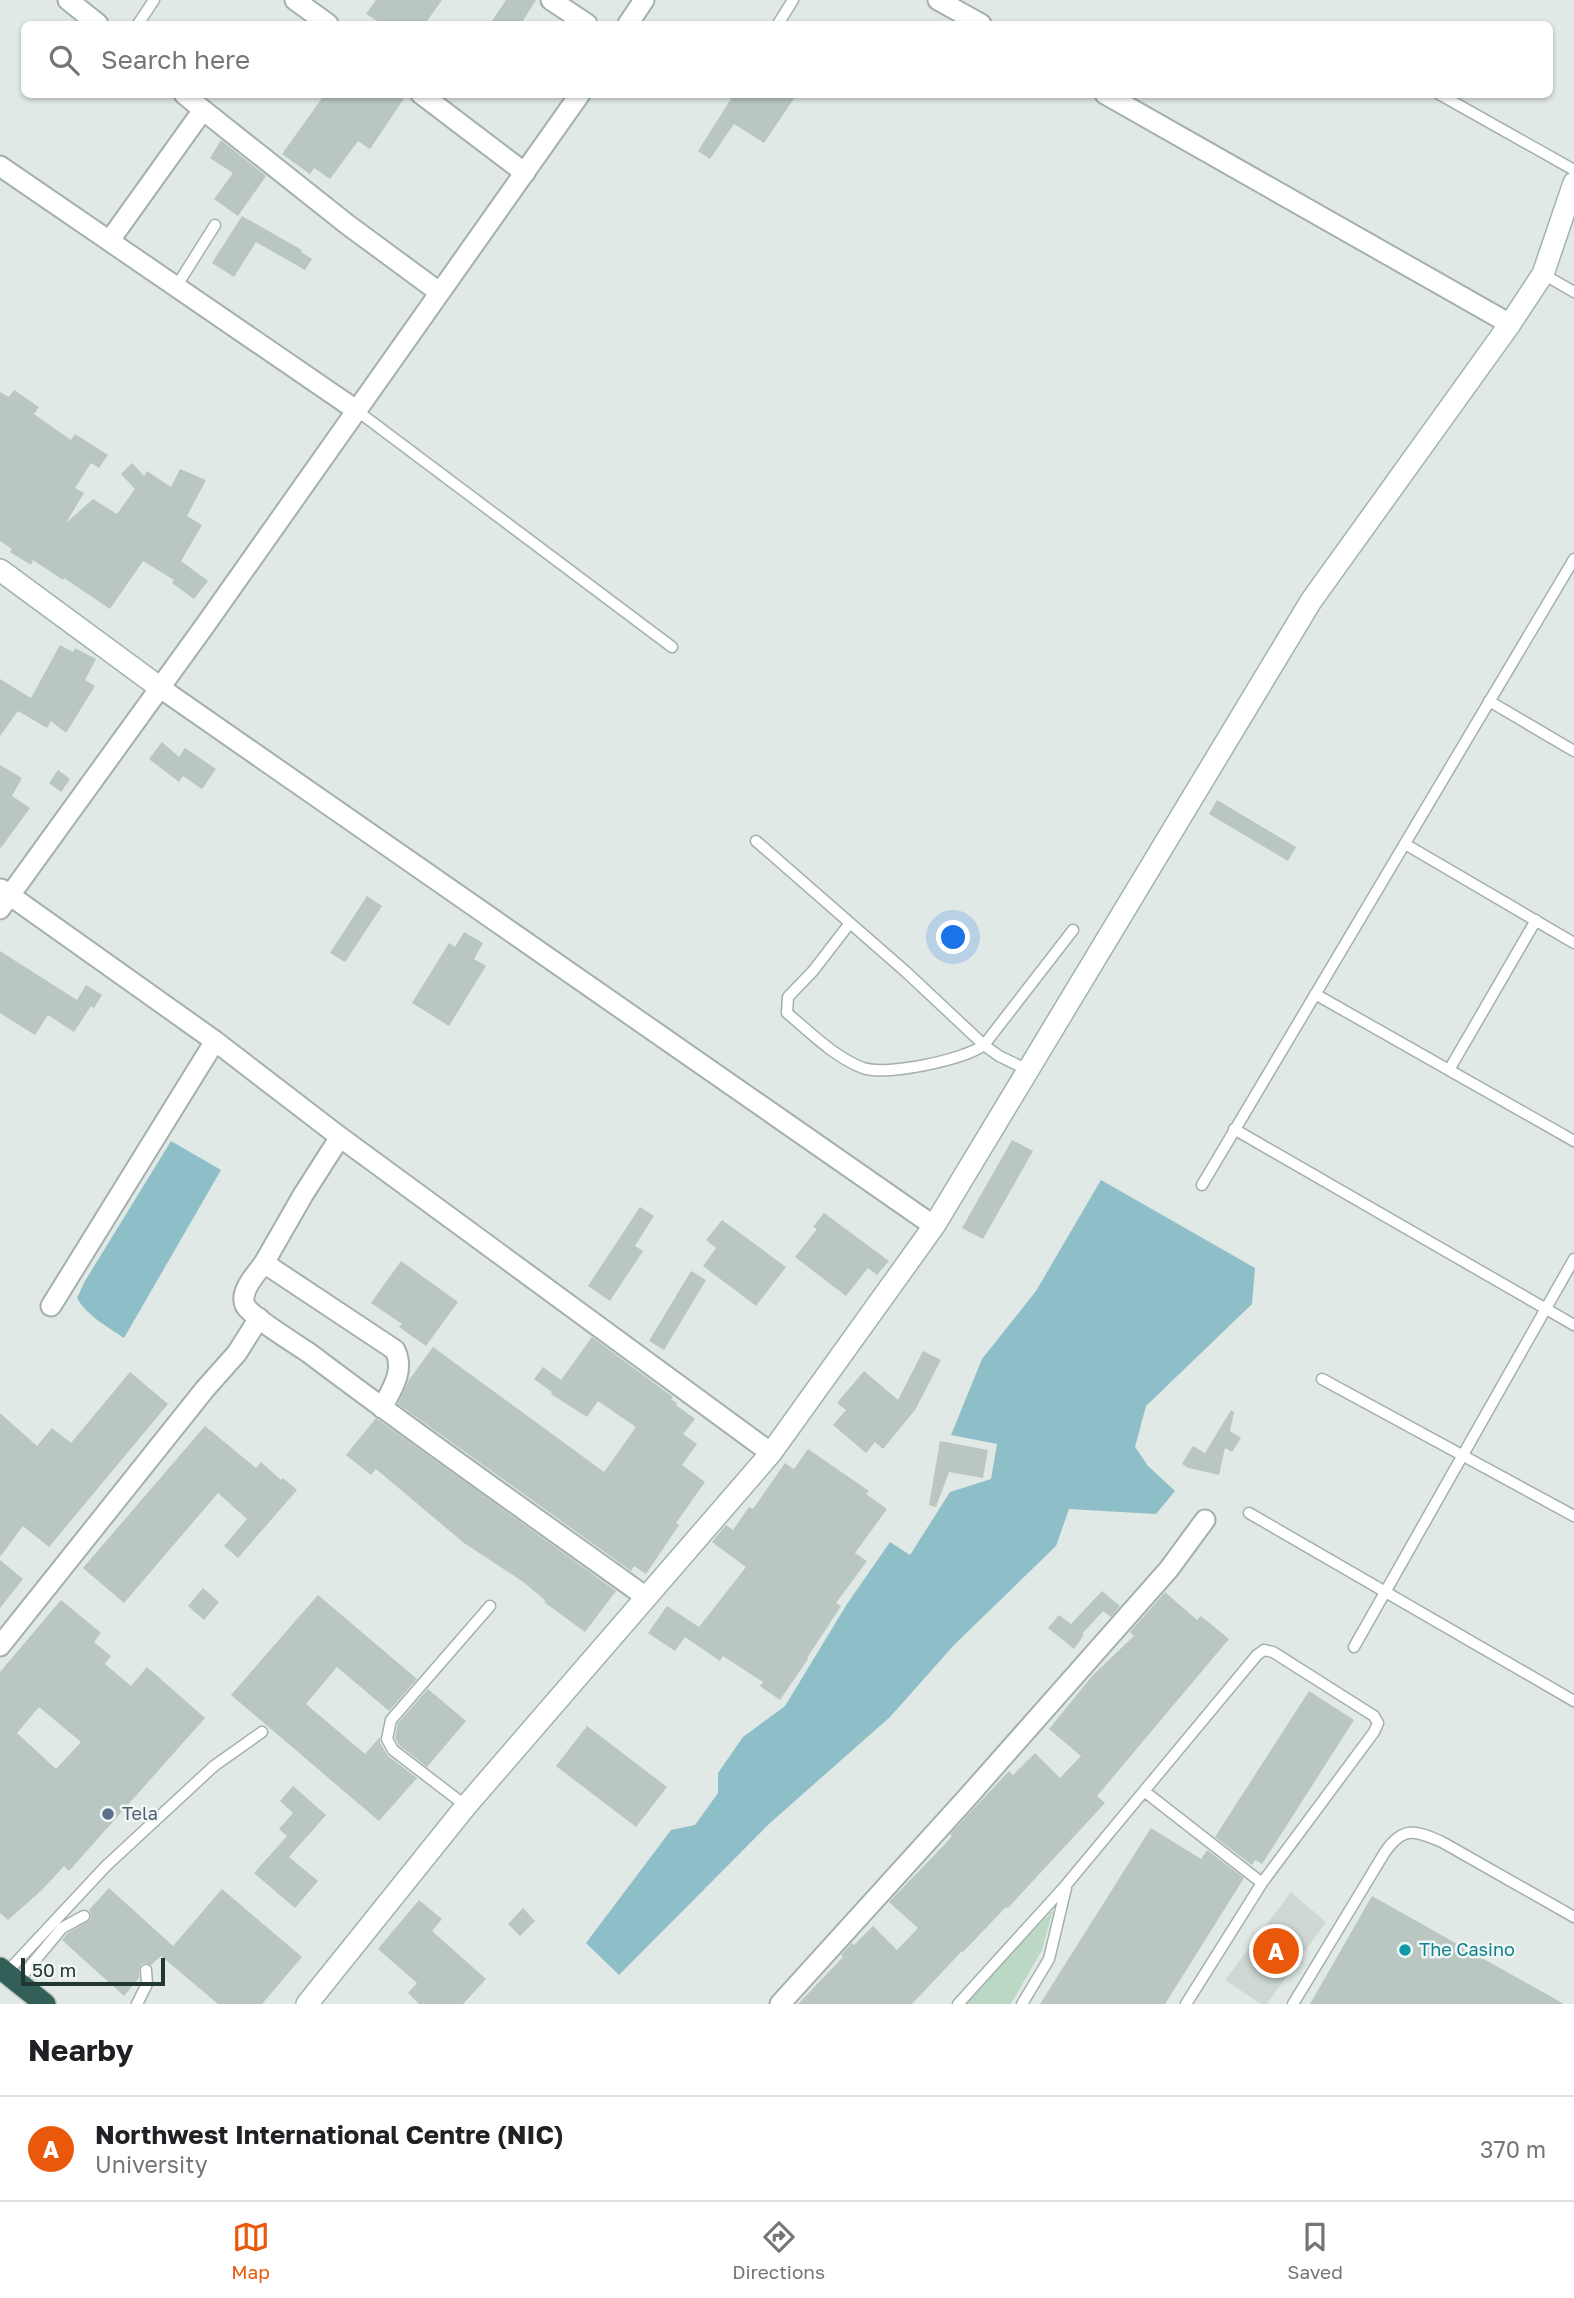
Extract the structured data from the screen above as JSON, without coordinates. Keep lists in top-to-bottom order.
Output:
{
  "places": ["Tela", "The Casino"],
  "scale_bar": "50 m",
  "page": {
    "search": "Search here",
    "pins": "A",
    "scale": "50 m",
    "heading": "Nearby",
    "list": [
      {
        "mark": "A",
        "name": "Northwest International Centre (NIC)",
        "note": "University",
        "value": "370 m"
      }
    ],
    "nav": ["Map", "Directions", "Saved"]
  }
}
